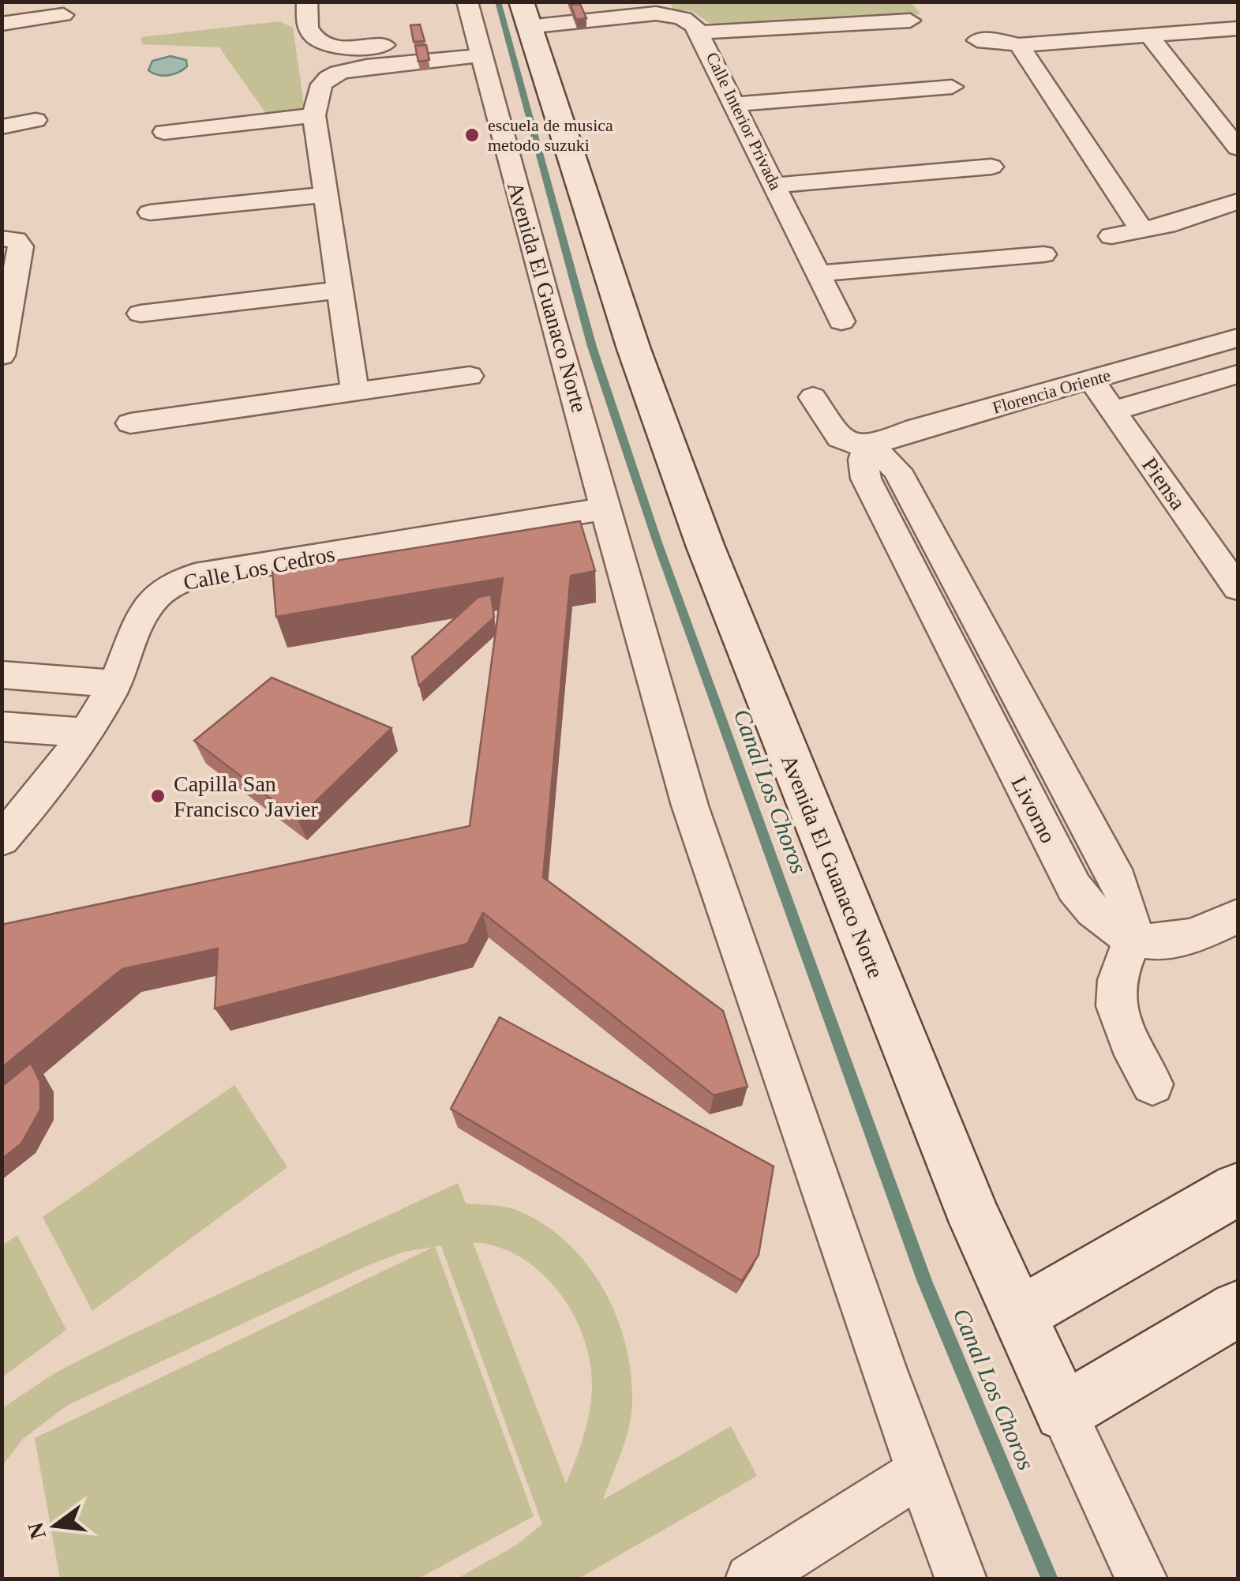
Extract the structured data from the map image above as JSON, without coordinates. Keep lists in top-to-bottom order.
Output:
{
  "streets": {
    "street": [
      "Calle Interior Privada",
      "Avenida El Guanaco Norte",
      "Florencia Oriente",
      "Piensa",
      "Calle Los Cedros",
      "Livorno"
    ]
  },
  "crossings": [
    ["Calle Interior Privada", "Avenida El Guanaco Norte"],
    ["Avenida El Guanaco Norte", "Calle Los Cedros"],
    ["Florencia Oriente", "Piensa"],
    ["Florencia Oriente", "Livorno"]
  ],
  "water": ["Canal Los Choros"],
  "places": ["escuela de musica metodo suzuki", "Capilla San Francisco Javier"],
  "north": "left"
}
